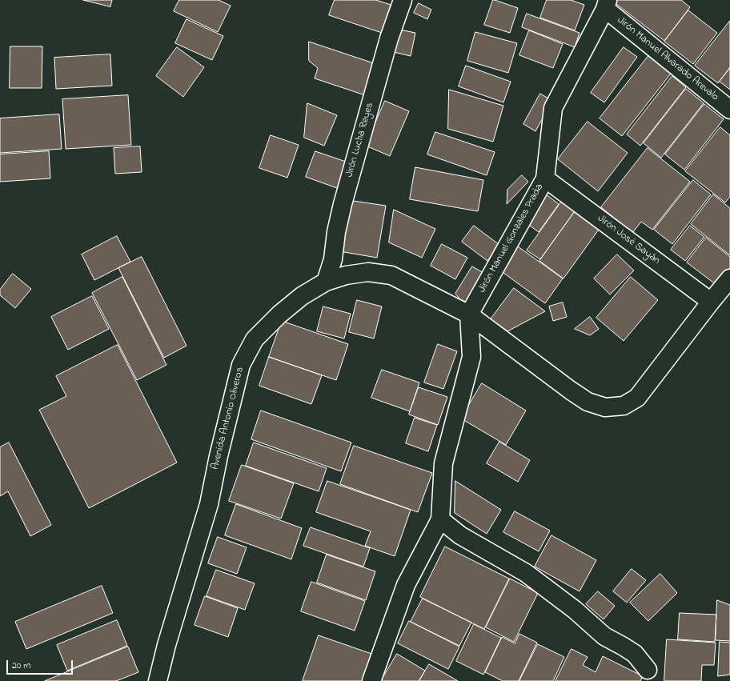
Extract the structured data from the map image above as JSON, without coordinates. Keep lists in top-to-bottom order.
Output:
{
  "streets": {
    "street": [
      "Jirón Manuel Alvarado Arevalo",
      "Jirón Lucha Reyes",
      "Jirón Manuel Gonzales Prada",
      "Jirón José Sayán",
      "Avenida Antonio Oliveros"
    ]
  },
  "crossings": [
    ["Jirón Manuel Alvarado Arevalo", "Jirón Manuel Gonzales Prada"],
    ["Jirón Lucha Reyes", "Avenida Antonio Oliveros"],
    ["Jirón Manuel Gonzales Prada", "Jirón José Sayán"],
    ["Jirón Manuel Gonzales Prada", "Avenida Antonio Oliveros"],
    ["Jirón José Sayán", "Avenida Antonio Oliveros"]
  ],
  "scale_bar": "20 m"
}
